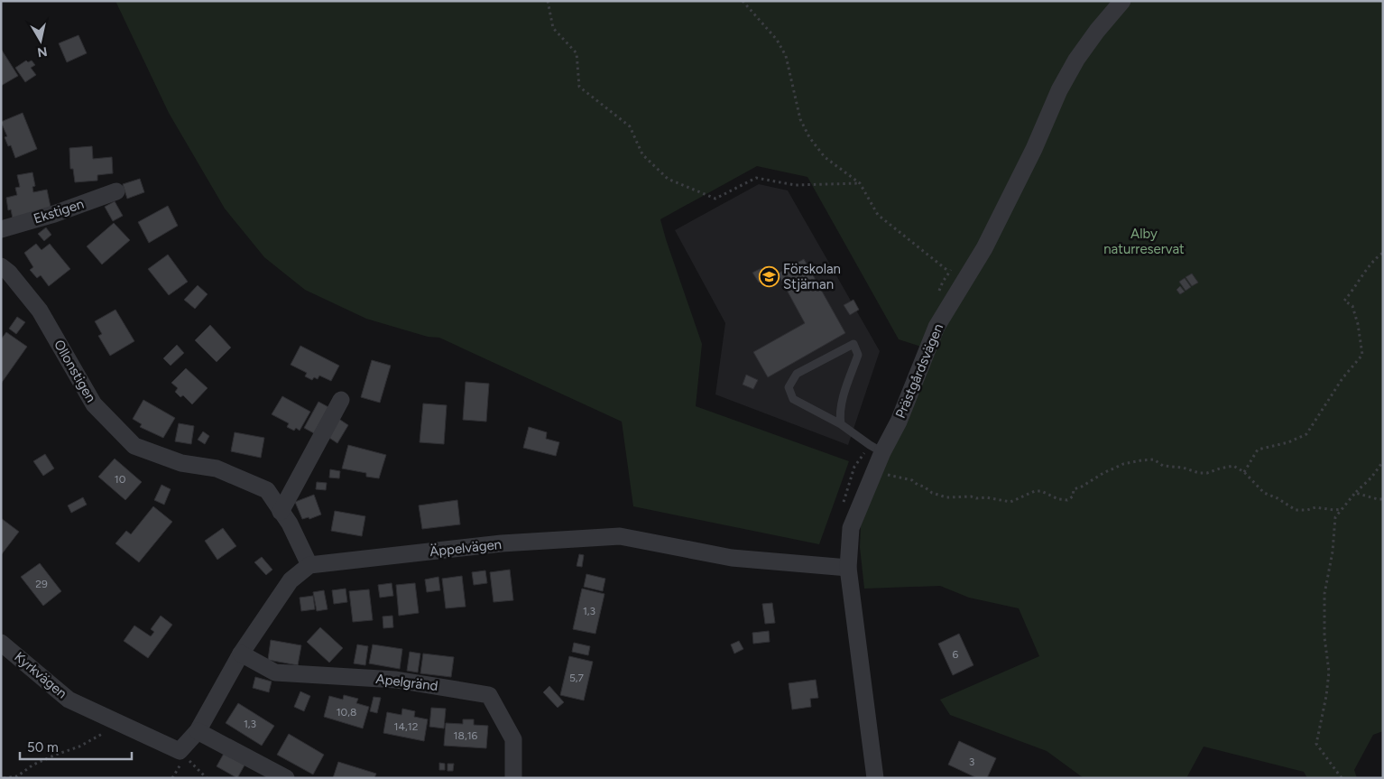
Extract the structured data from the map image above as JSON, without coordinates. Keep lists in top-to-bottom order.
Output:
{
  "streets": {
    "street": [
      "Ekstigen",
      "Ollonstigen",
      "Prästgårdsvägen",
      "Äppelvägen",
      "Kyrkvägen",
      "Apelgränd"
    ]
  },
  "crossings": [
    ["Ollonstigen", "Äppelvägen"],
    ["Prästgårdsvägen", "Äppelvägen"]
  ],
  "parks": ["Alby naturreservat"],
  "places": {
    "school or university": ["Förskolan Stjärnan"]
  },
  "house_numbers": [
    "10",
    "29",
    "1,3",
    "6",
    "5,7",
    "10,8",
    "1,3",
    "14,12",
    "18,16",
    "3"
  ],
  "scale_bar": "50 m",
  "north": "bottom"
}
